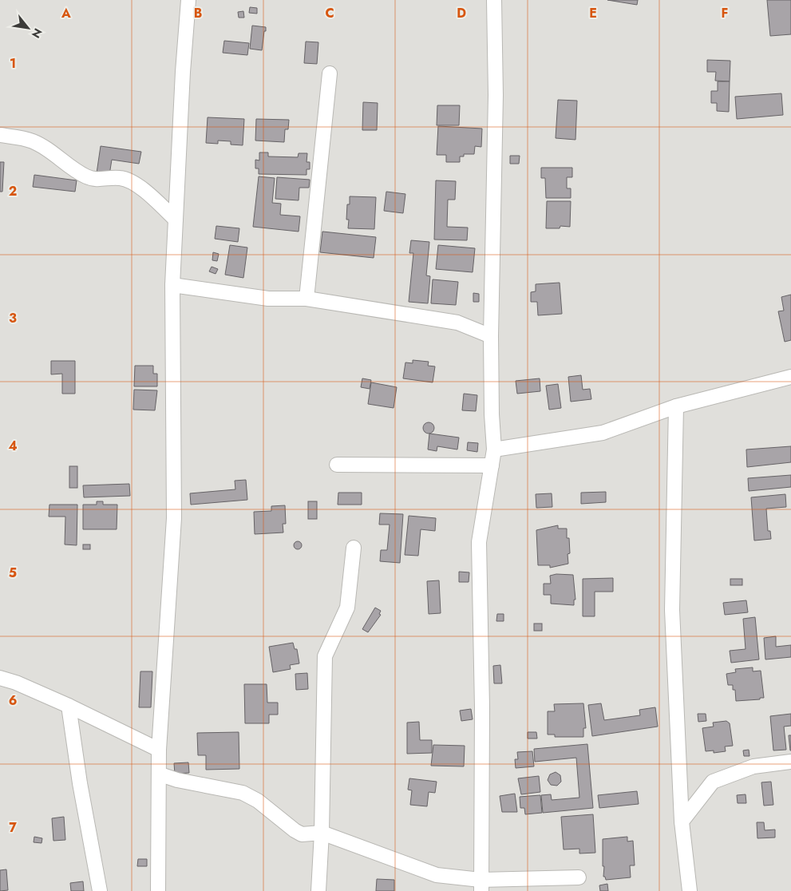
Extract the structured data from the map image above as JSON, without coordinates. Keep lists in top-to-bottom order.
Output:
{
  "north": "bottom right",
  "grid": {
    "columns": [
      "A",
      "B",
      "C",
      "D",
      "E",
      "F"
    ],
    "rows": [
      "1",
      "2",
      "3",
      "4",
      "5",
      "6",
      "7"
    ]
  }
}
